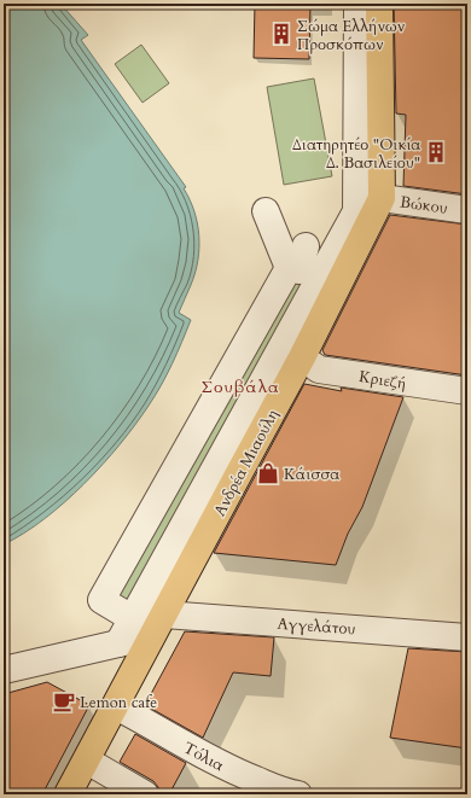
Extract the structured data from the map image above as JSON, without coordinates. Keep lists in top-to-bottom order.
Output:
{
  "streets": {
    "main road": ["Ανδρέα Μιαούλη"],
    "street": [
      "Βώκου",
      "Κριεζή",
      "Αγγελάτου",
      "Τόλια"
    ]
  },
  "crossings": [
    ["Βώκου", "Ανδρέα Μιαούλη"],
    ["Κριεζή", "Ανδρέα Μιαούλη"],
    ["Ανδρέα Μιαούλη", "Αγγελάτου"],
    ["Ανδρέα Μιαούλη", "Τόλια"]
  ],
  "districts": ["Σουβάλα"],
  "places": {
    "building": ["Σώμα Ελλήνων Προσκόπων", "Διατηρητέο \"Οικία Δ. Βασιλείου\""],
    "shop": ["Κάισσα"],
    "cafe": ["Lemon cafe"]
  }
}
